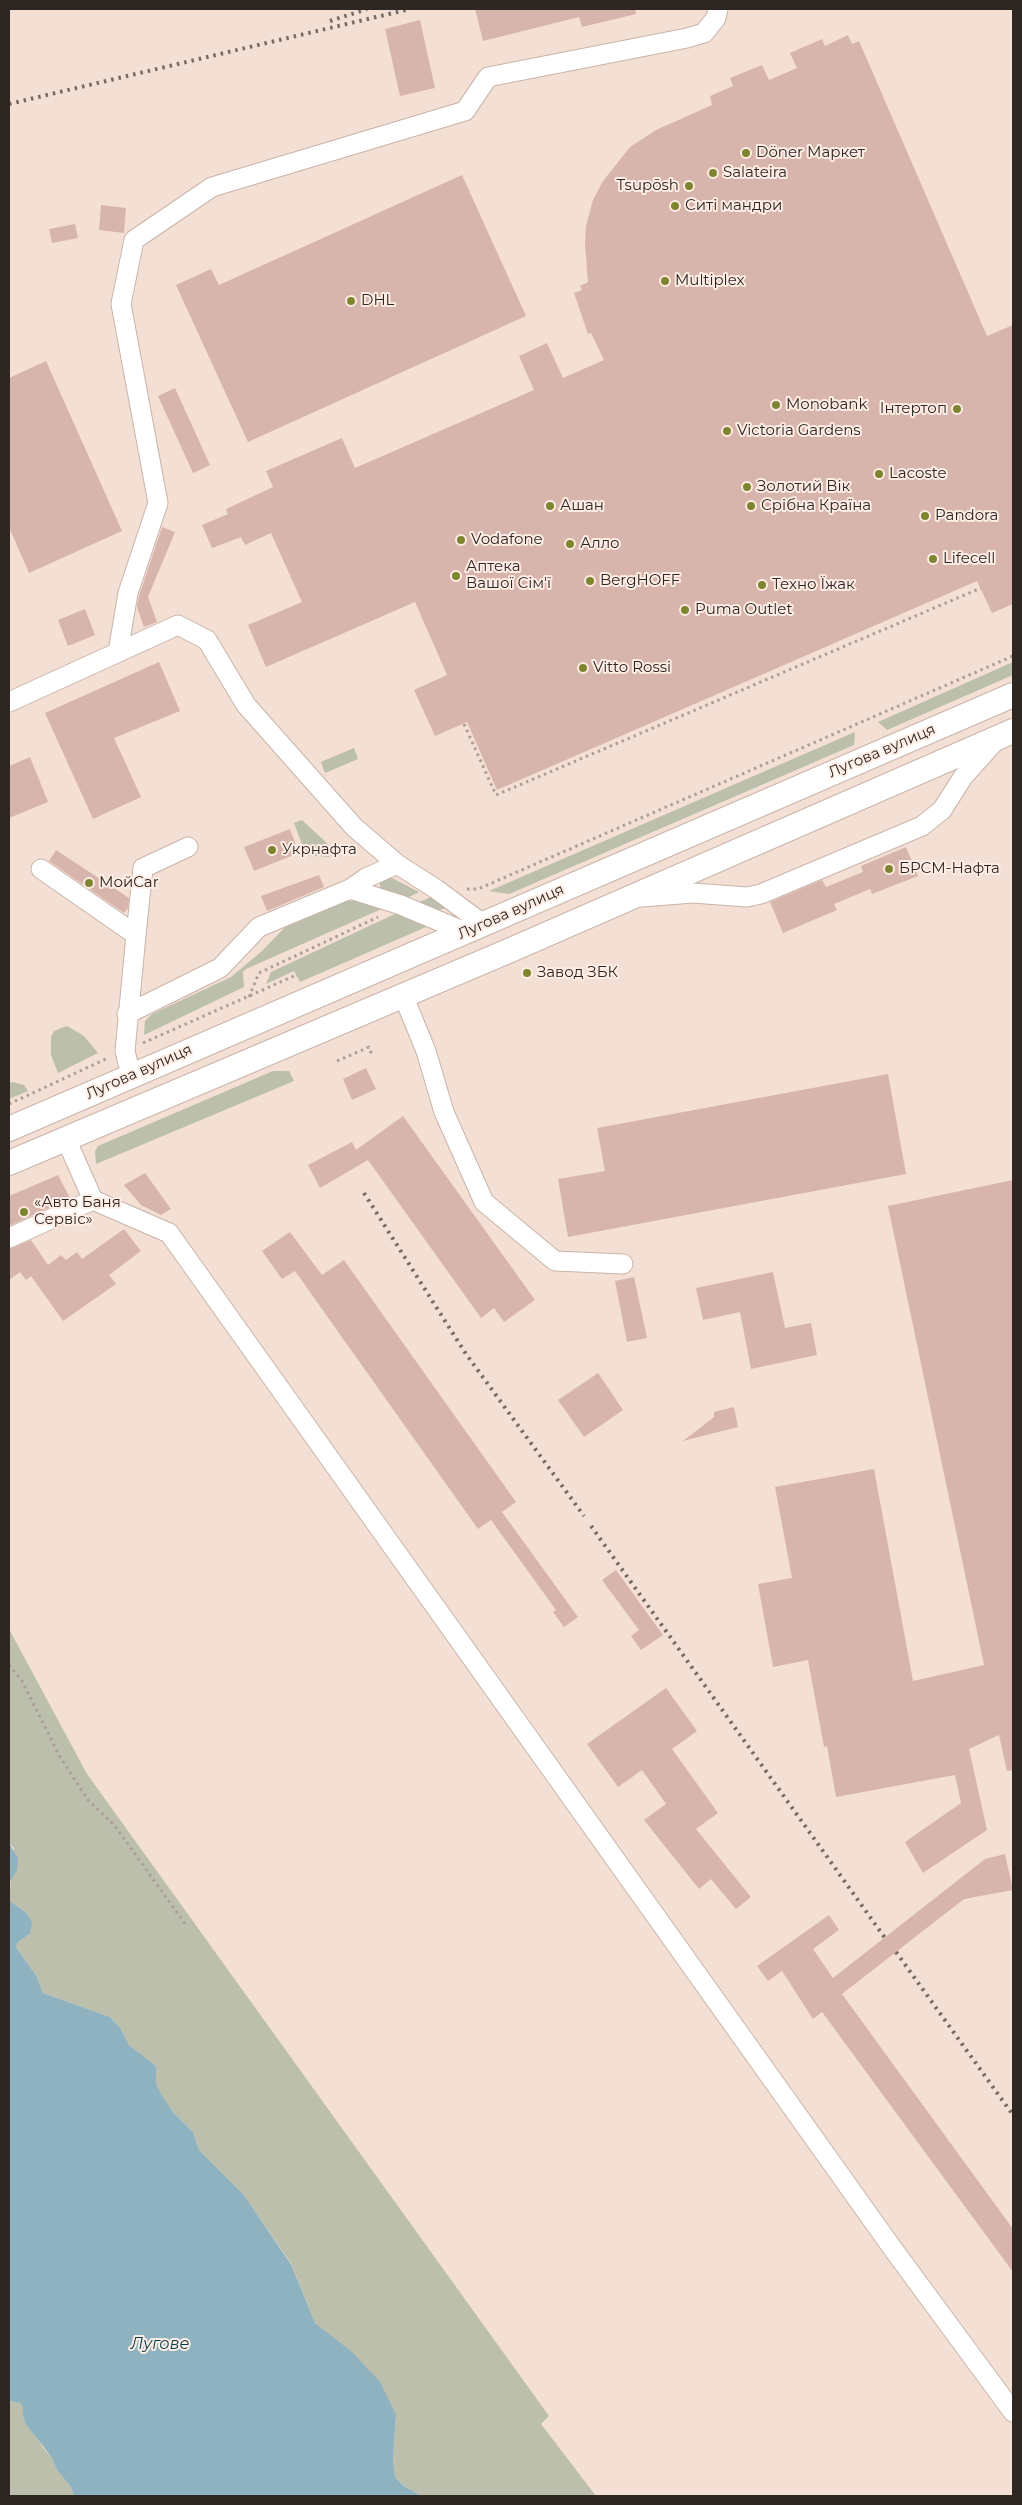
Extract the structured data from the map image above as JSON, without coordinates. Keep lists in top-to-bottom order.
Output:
{
  "streets": {
    "main road": ["Лугова вулиця"]
  },
  "water": ["Лугове"],
  "places": [
    "Döner Маркет",
    "Salateira",
    "Tsupōsh",
    "Ситі мандри",
    "Multiplex",
    "DHL",
    "Monobank",
    "Інтертоп",
    "Victoria Gardens",
    "Lacoste",
    "Золотий Вік",
    "Ашан",
    "Срібна Країна",
    "Pandora",
    "Vodafone",
    "Алло",
    "Lifecell",
    "Аптека Вашої Сім'ї",
    "BergHOFF",
    "Техно Їжак",
    "Puma Outlet",
    "Vitto Rossi",
    "Укрнафта",
    "БРСМ-Нафта",
    "МойCar",
    "Завод ЗБК",
    "«Авто Баня Сервіс»"
  ]
}
